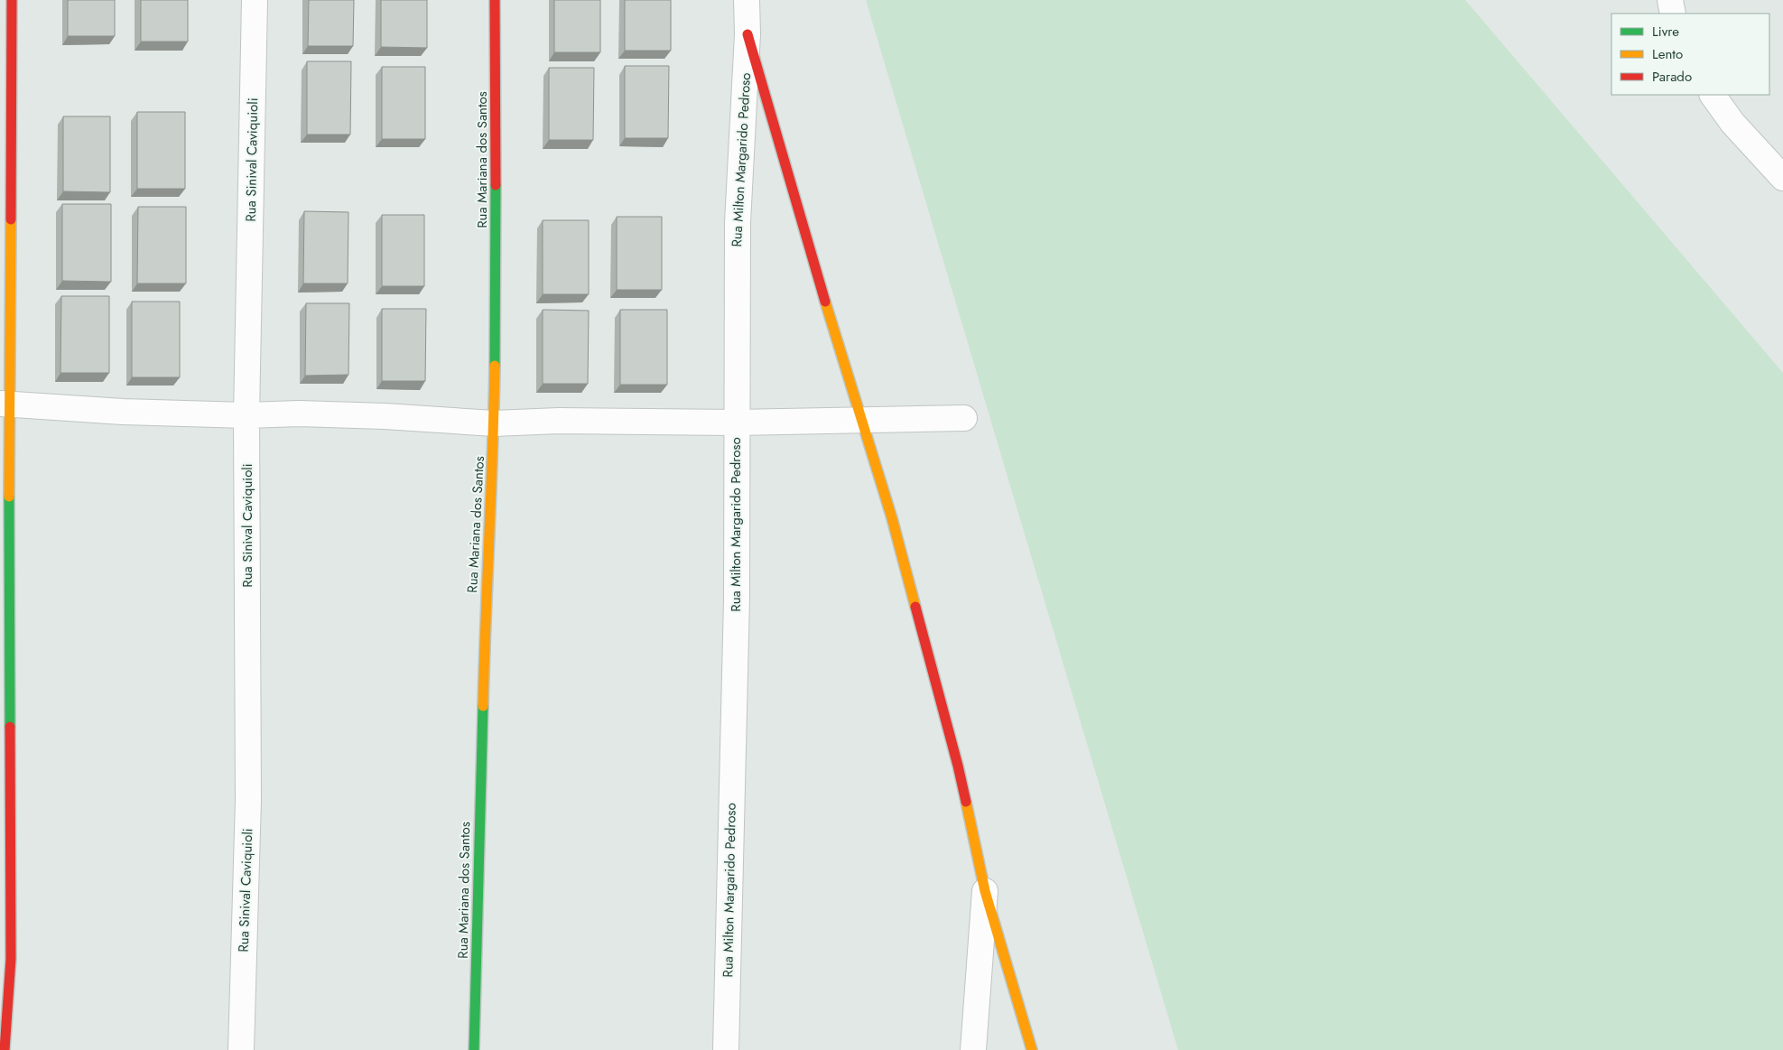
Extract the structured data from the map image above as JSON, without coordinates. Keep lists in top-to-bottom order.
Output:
{
  "streets": {
    "street": ["Rua Sinival Caviquioli", "Rua Mariana dos Santos", "Rua Milton Margarido Pedroso"]
  },
  "legend": ["Livre", "Lento", "Parado"]
}
